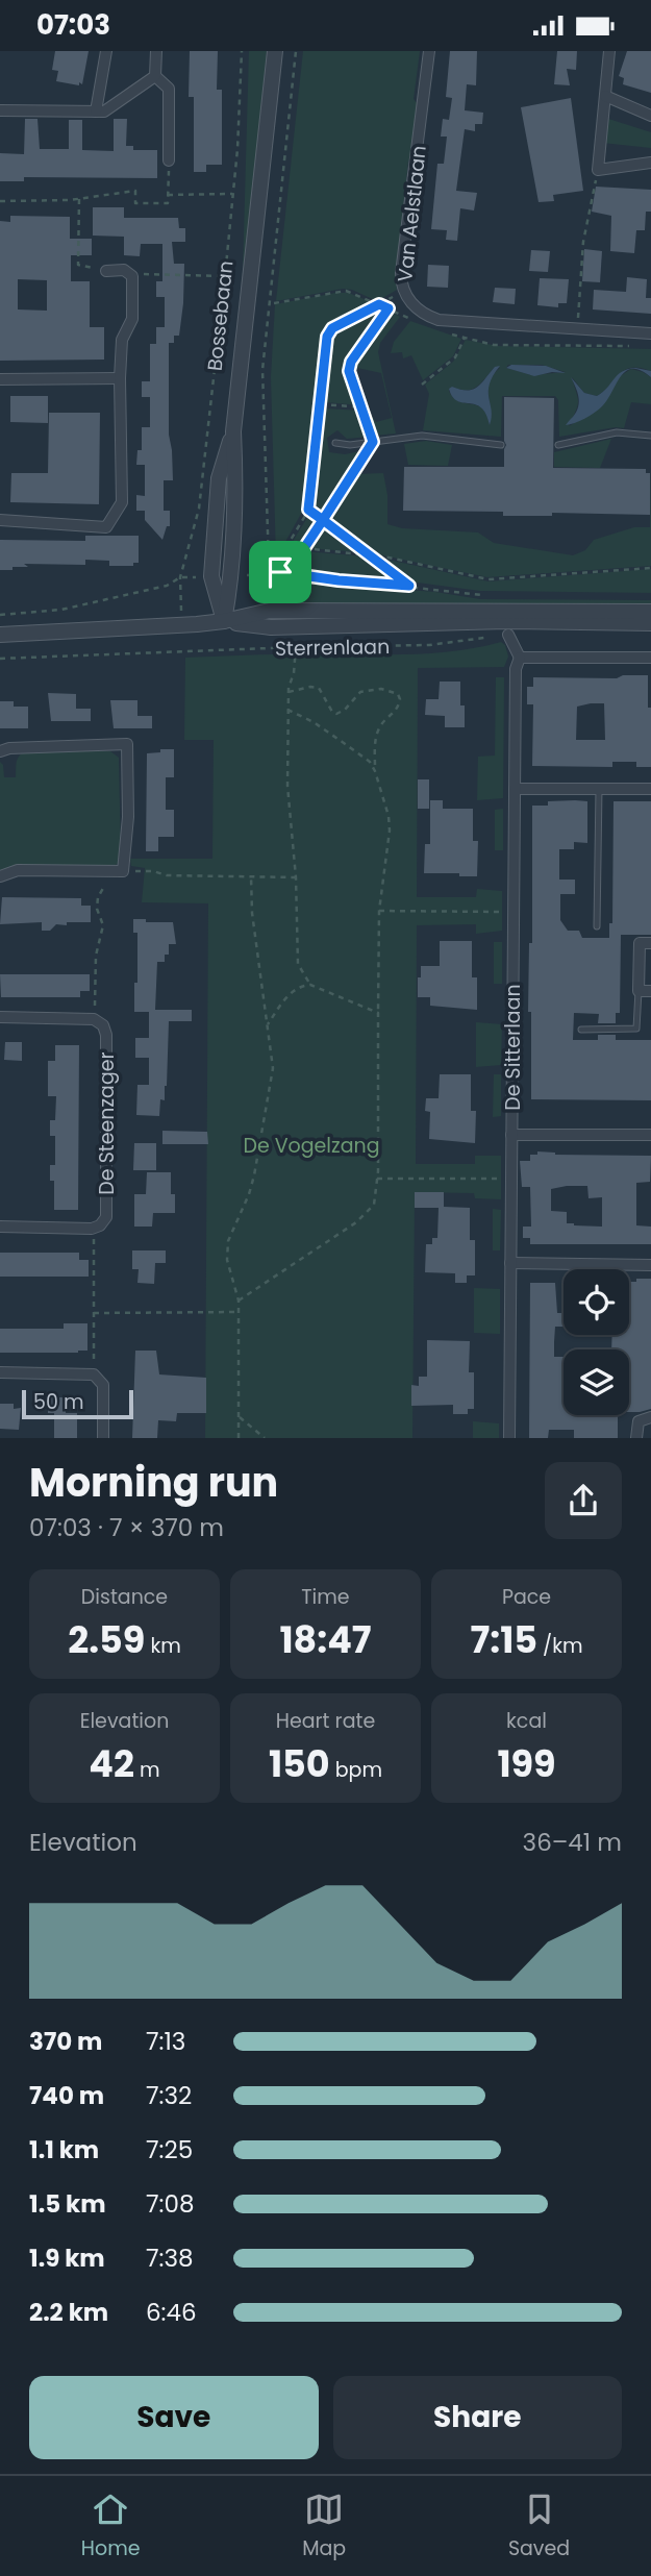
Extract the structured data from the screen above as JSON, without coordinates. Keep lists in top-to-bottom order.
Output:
{
  "streets": {
    "street": [
      "Van Aelstlaan",
      "Bossebaan",
      "Sterrenlaan",
      "De Sitterlaan",
      "De Steenzager"
    ]
  },
  "crossings": [
    ["Bossebaan", "Sterrenlaan"]
  ],
  "parks": ["De Vogelzang"],
  "scale_bar": "50 m",
  "page": {
    "status": "07:03",
    "scale": "50 m",
    "heading": ["Morning run", "07:03 · 7 × 370 m"],
    "stats": [
      ["Distance", "2.59 km"],
      ["Time", "18:47"],
      ["Pace", "7:15 /km"],
      ["Elevation", "42 m"],
      ["Heart rate", "150 bpm"],
      ["kcal", "199"]
    ],
    "chart": ["Elevation", "36–41 m"],
    "list": [
      {
        "name": "370 m",
        "note": "7:13"
      },
      {
        "name": "740 m",
        "note": "7:32"
      },
      {
        "name": "1.1 km",
        "note": "7:25"
      },
      {
        "name": "1.5 km",
        "note": "7:08"
      },
      {
        "name": "1.9 km",
        "note": "7:38"
      },
      {
        "name": "2.2 km",
        "note": "6:46"
      }
    ],
    "buttons": ["Save", "Share"],
    "tabs": ["Home", "Map", "Saved"]
  }
}
